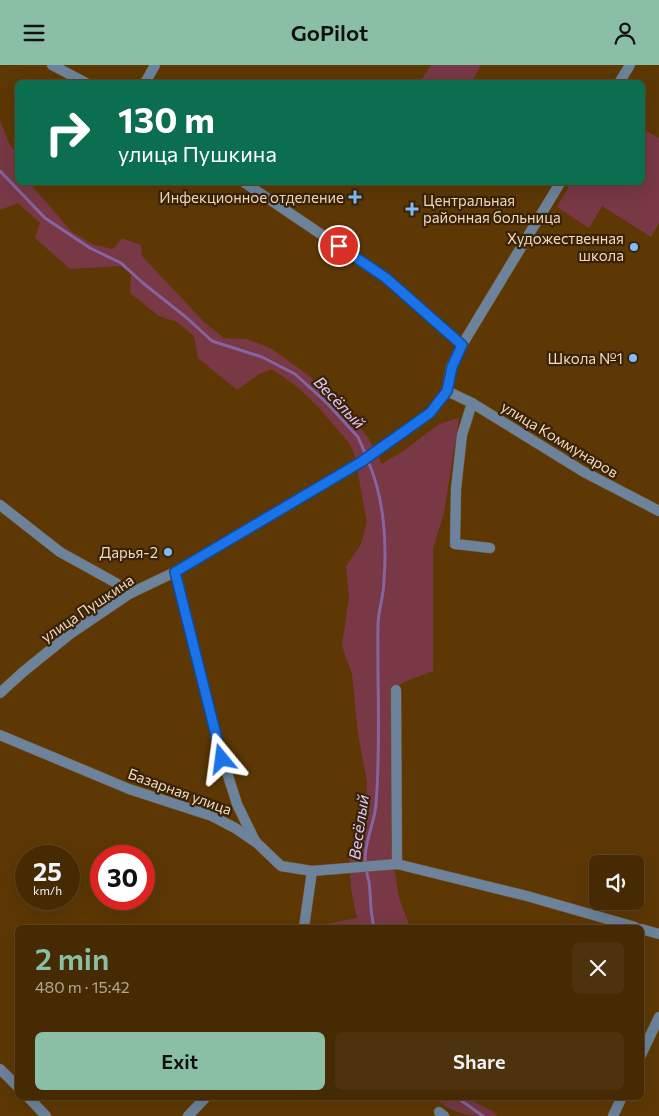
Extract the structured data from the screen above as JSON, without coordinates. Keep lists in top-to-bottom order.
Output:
{
  "streets": {
    "street": ["улица Коммунаров", "улица Пушкина", "Базарная улица"]
  },
  "crossings": [
    ["улица Коммунаров", "улица Пушкина"]
  ],
  "water": ["Весёлый"],
  "places": {
    "health": ["Инфекционное отделение", "Центральная районная больница"],
    "other": ["Художественная школа", "Школа №1", "Дарья-2"]
  },
  "page": {
    "header": "GoPilot",
    "turn": ["130 m", "улица Пушкина"],
    "speed": "25 km/h",
    "limit": "30",
    "heading": ["2 min", "480 m · 15:42"],
    "buttons": ["Exit", "Share"]
  }
}
